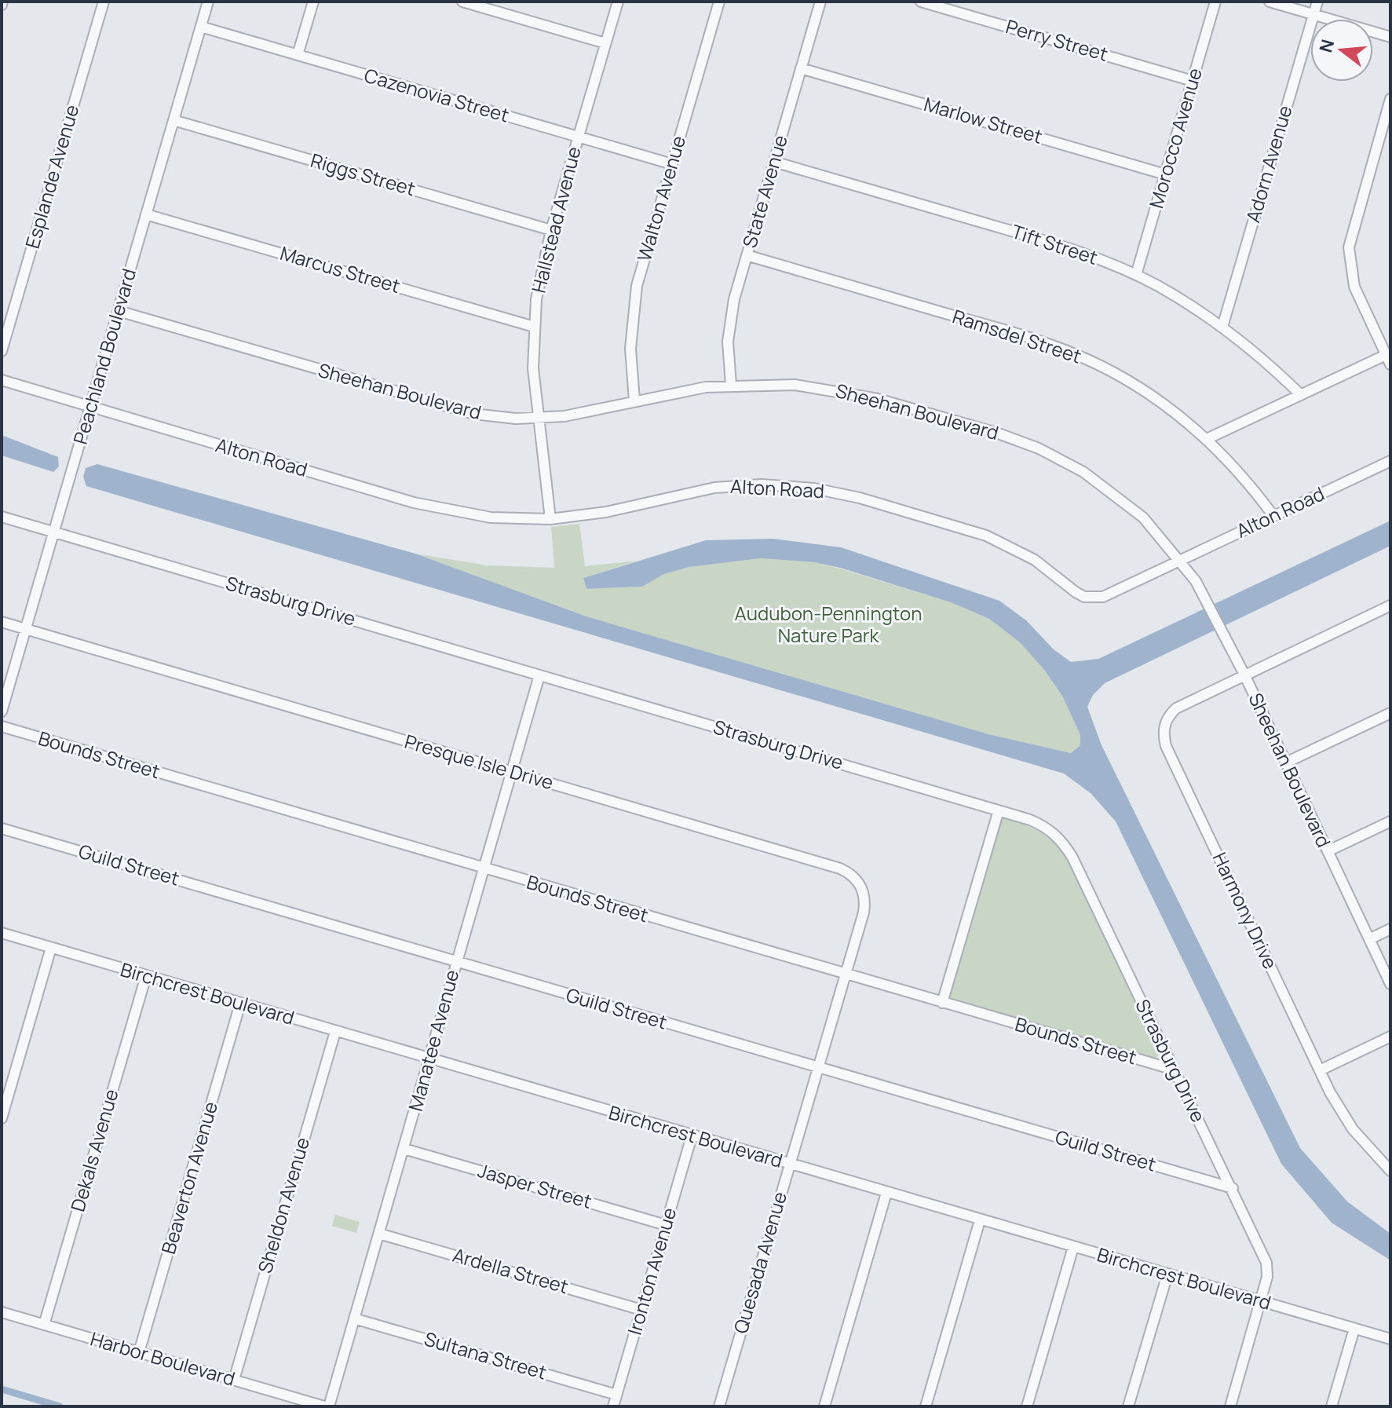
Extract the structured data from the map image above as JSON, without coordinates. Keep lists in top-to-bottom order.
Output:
{
  "streets": {
    "street": [
      "Perry Street",
      "Cazenovia Street",
      "Marlow Street",
      "Morocco Avenue",
      "Adorn Avenue",
      "Riggs Street",
      "Esplande Avenue",
      "State Avenue",
      "Walton Avenue",
      "Hallstead Avenue",
      "Tift Street",
      "Marcus Street",
      "Ramsdel Street",
      "Peachland Boulevard",
      "Sheehan Boulevard",
      "Alton Road",
      "Strasburg Drive",
      "Bounds Street",
      "Presque Isle Drive",
      "Guild Street",
      "Harmony Drive",
      "Birchcrest Boulevard",
      "Manatee Avenue",
      "Dekals Avenue",
      "Beaverton Avenue",
      "Jasper Street",
      "Sheldon Avenue",
      "Quesada Avenue",
      "Ardella Street",
      "Ironton Avenue",
      "Sultana Street",
      "Harbor Boulevard"
    ]
  },
  "crossings": [
    ["Perry Street", "Morocco Avenue"],
    ["Cazenovia Street", "Walton Avenue"],
    ["Cazenovia Street", "Hallstead Avenue"],
    ["Cazenovia Street", "Peachland Boulevard"],
    ["Marlow Street", "Morocco Avenue"],
    ["Marlow Street", "State Avenue"],
    ["Morocco Avenue", "Tift Street"],
    ["Adorn Avenue", "Tift Street"],
    ["Riggs Street", "Hallstead Avenue"],
    ["Riggs Street", "Peachland Boulevard"],
    ["State Avenue", "Tift Street"],
    ["State Avenue", "Ramsdel Street"],
    ["State Avenue", "Sheehan Boulevard"],
    ["Walton Avenue", "Sheehan Boulevard"],
    ["Hallstead Avenue", "Marcus Street"],
    ["Hallstead Avenue", "Sheehan Boulevard"],
    ["Hallstead Avenue", "Alton Road"],
    ["Marcus Street", "Peachland Boulevard"],
    ["Ramsdel Street", "Alton Road"],
    ["Peachland Boulevard", "Sheehan Boulevard"],
    ["Peachland Boulevard", "Alton Road"],
    ["Peachland Boulevard", "Strasburg Drive"],
    ["Peachland Boulevard", "Presque Isle Drive"],
    ["Sheehan Boulevard", "Alton Road"],
    ["Sheehan Boulevard", "Harmony Drive"],
    ["Strasburg Drive", "Bounds Street"],
    ["Strasburg Drive", "Guild Street"],
    ["Strasburg Drive", "Birchcrest Boulevard"],
    ["Strasburg Drive", "Manatee Avenue"],
    ["Bounds Street", "Presque Isle Drive"],
    ["Bounds Street", "Manatee Avenue"],
    ["Bounds Street", "Quesada Avenue"],
    ["Presque Isle Drive", "Manatee Avenue"],
    ["Presque Isle Drive", "Quesada Avenue"],
    ["Guild Street", "Manatee Avenue"],
    ["Guild Street", "Quesada Avenue"],
    ["Birchcrest Boulevard", "Manatee Avenue"],
    ["Birchcrest Boulevard", "Dekals Avenue"],
    ["Birchcrest Boulevard", "Beaverton Avenue"],
    ["Birchcrest Boulevard", "Sheldon Avenue"],
    ["Birchcrest Boulevard", "Quesada Avenue"],
    ["Birchcrest Boulevard", "Ironton Avenue"],
    ["Manatee Avenue", "Jasper Street"],
    ["Manatee Avenue", "Ardella Street"],
    ["Manatee Avenue", "Sultana Street"],
    ["Manatee Avenue", "Harbor Boulevard"],
    ["Dekals Avenue", "Harbor Boulevard"],
    ["Beaverton Avenue", "Harbor Boulevard"],
    ["Jasper Street", "Ironton Avenue"],
    ["Sheldon Avenue", "Harbor Boulevard"],
    ["Ardella Street", "Ironton Avenue"],
    ["Ironton Avenue", "Sultana Street"]
  ],
  "parks": ["Audubon-Pennington Nature Park"],
  "north": "left"
}
